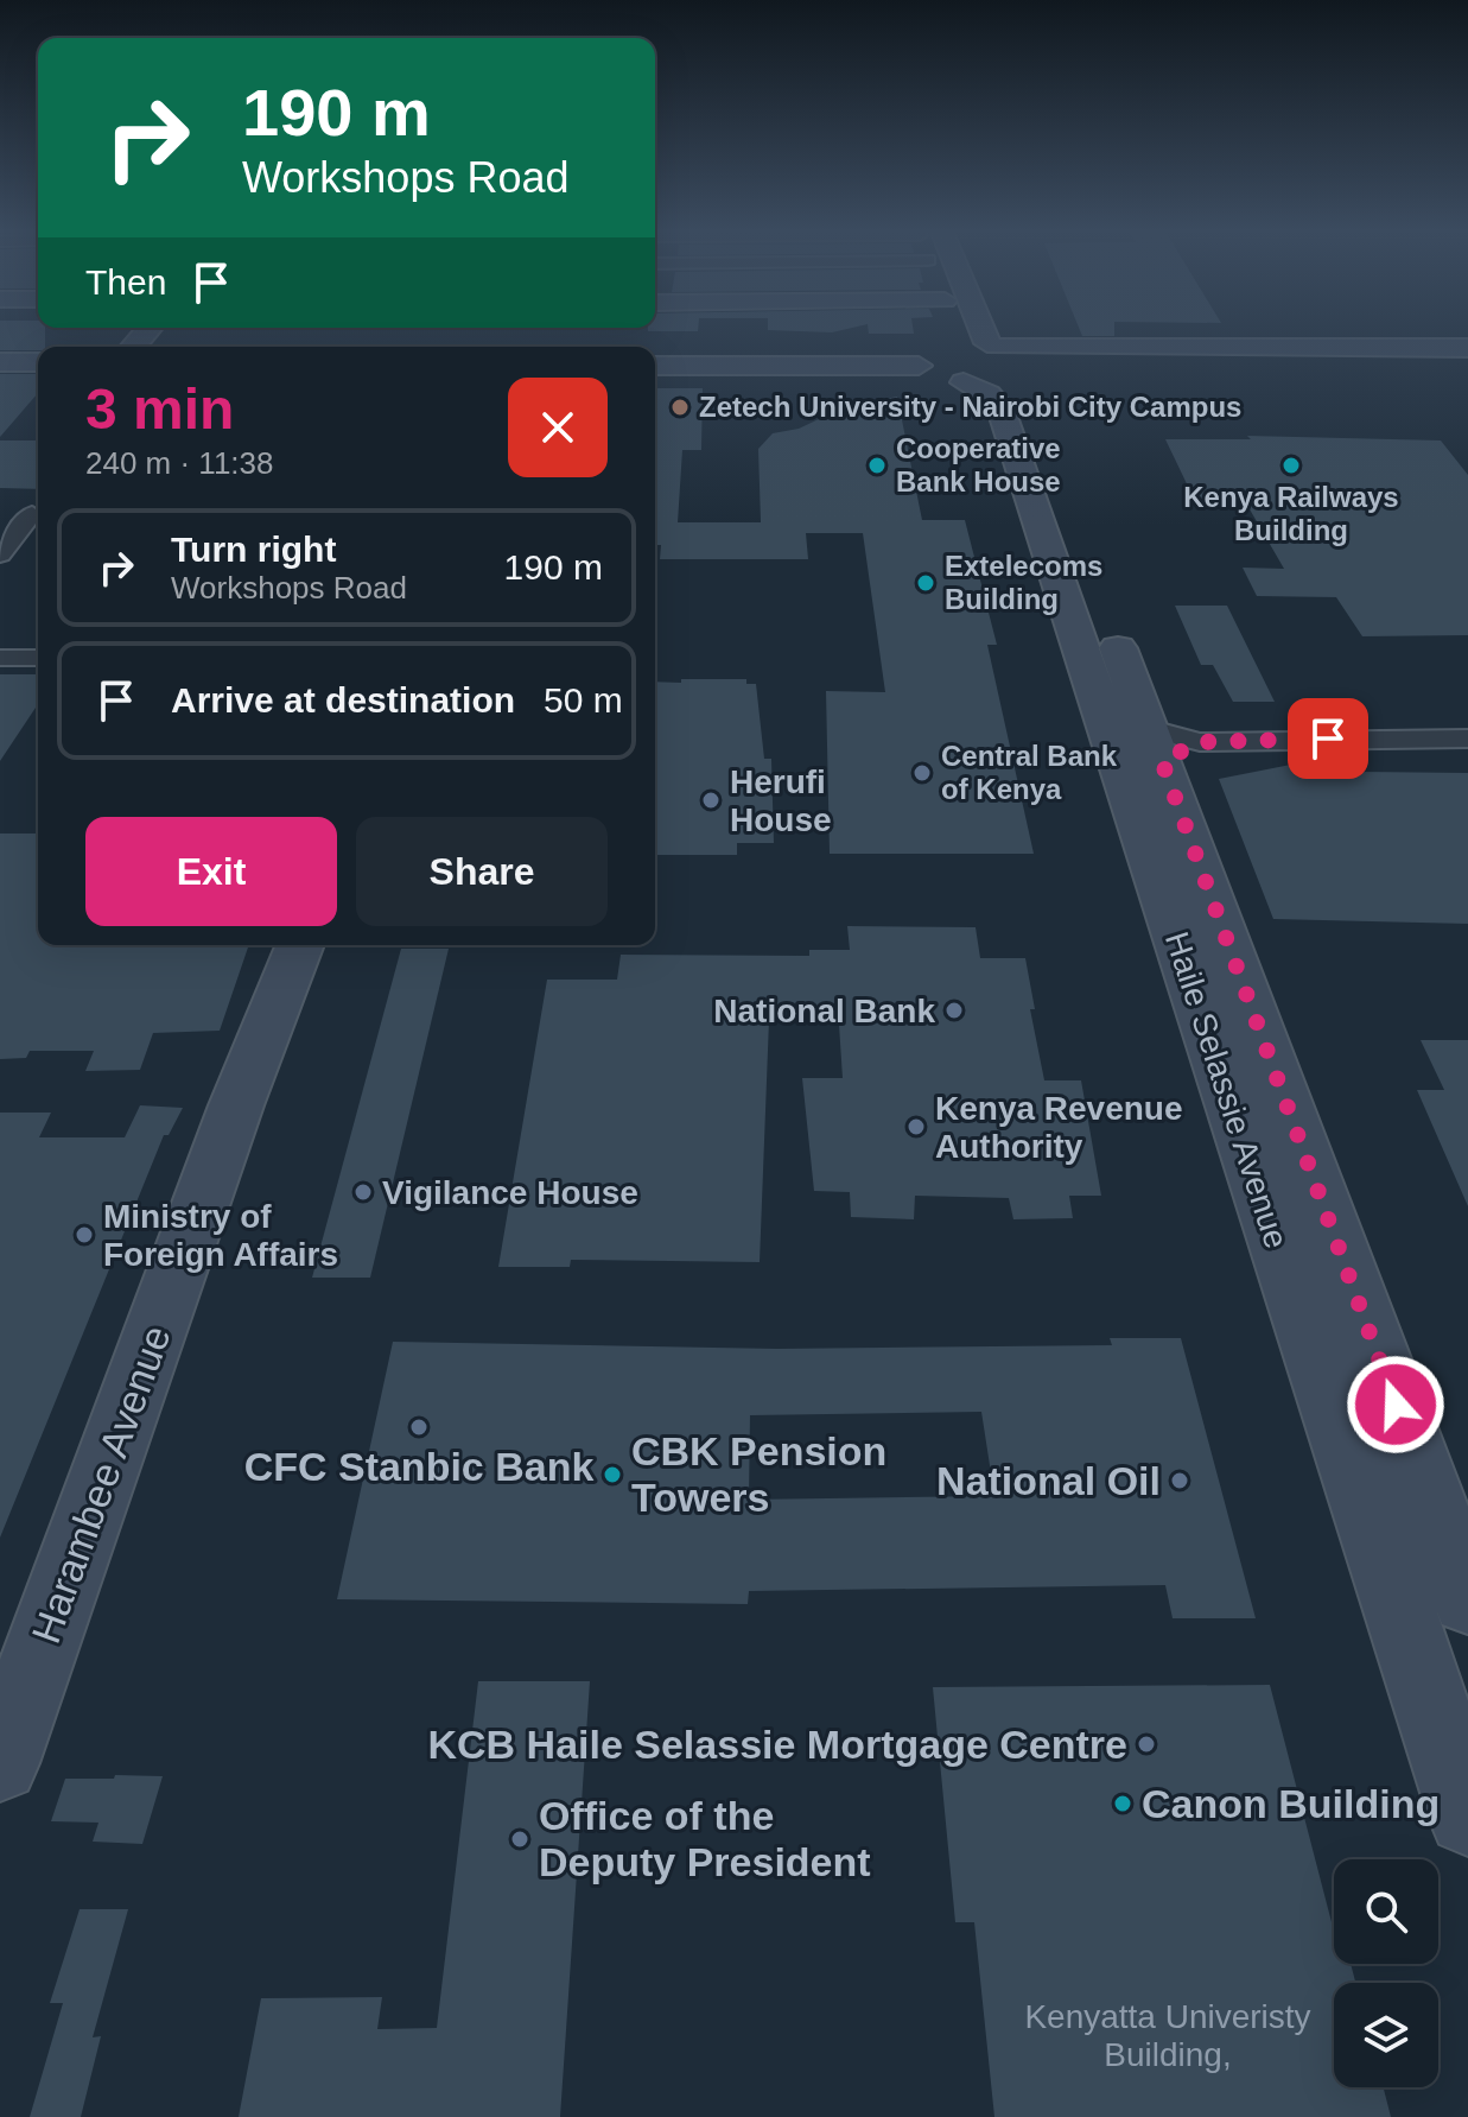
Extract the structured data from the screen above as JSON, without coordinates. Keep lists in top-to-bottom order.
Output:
{
  "streets": {
    "main road": ["Haile Selassie Avenue", "Harambee Avenue"]
  },
  "places": [
    "Zetech University - Nairobi City Campus",
    "Cooperative Bank House",
    "Kenya Railways Building",
    "Extelecoms Building",
    "Central Bank of Kenya",
    "Herufi House",
    "National Bank",
    "Kenya Revenue Authority",
    "Vigilance House",
    "Ministry of Foreign Affairs",
    "CFC Stanbic Bank",
    "CBK Pension Towers",
    "National Oil",
    "KCB Haile Selassie Mortgage Centre",
    "Canon Building",
    "Office of the Deputy President"
  ],
  "house_numbers": ["Kenyatta Univeristy Building,"],
  "page": {
    "turn": ["190 m", "Workshops Road"],
    "then": "Then",
    "heading": ["3 min", "240 m · 11:38"],
    "list": [
      {
        "name": "Turn right",
        "note": "Workshops Road",
        "value": "190 m"
      },
      {
        "name": "Arrive at destination",
        "value": "50 m"
      }
    ],
    "buttons": ["Exit", "Share"]
  }
}
